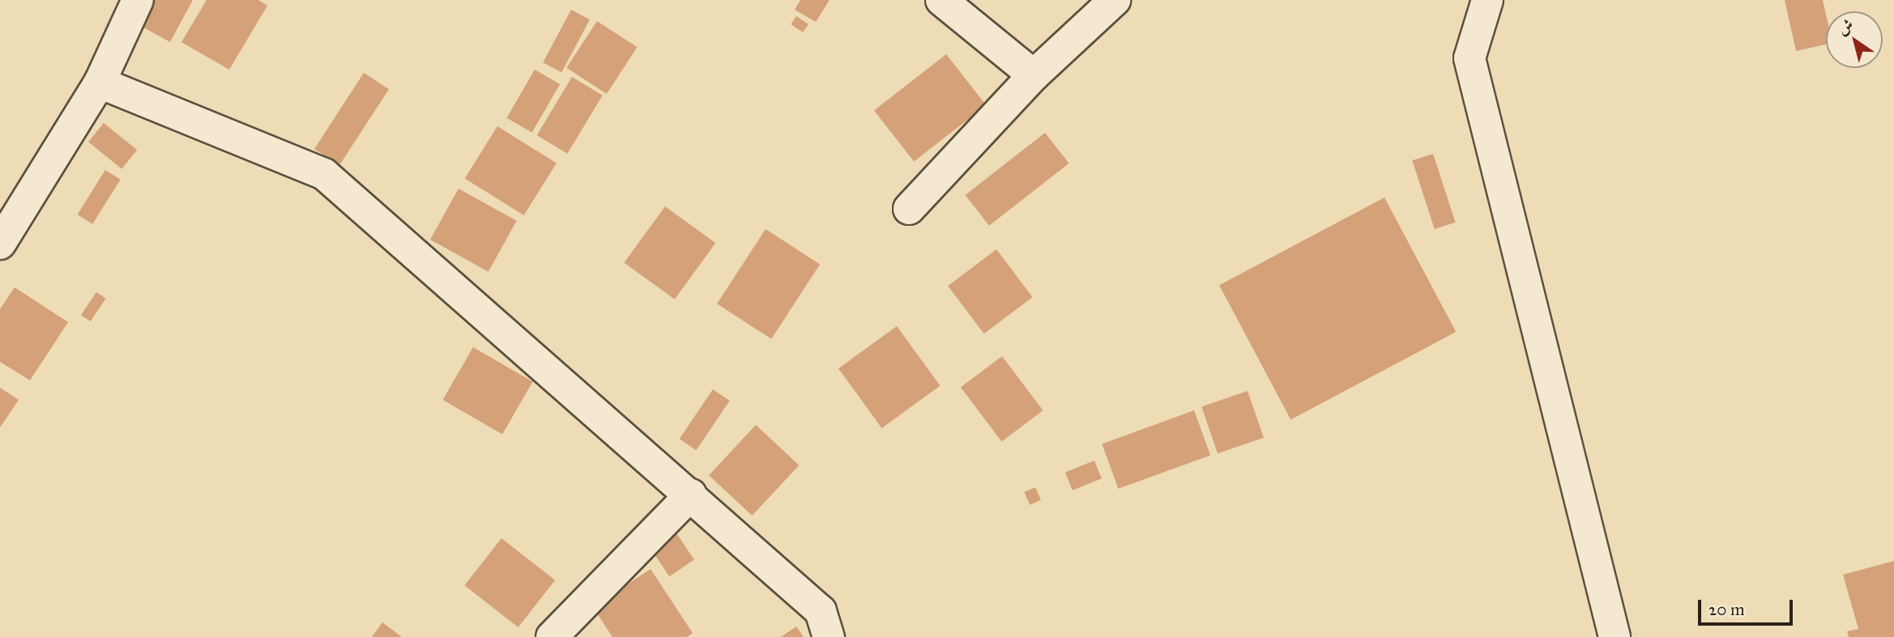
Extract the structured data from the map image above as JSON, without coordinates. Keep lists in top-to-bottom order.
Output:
{
  "scale_bar": "20 m",
  "north": "top left"
}
